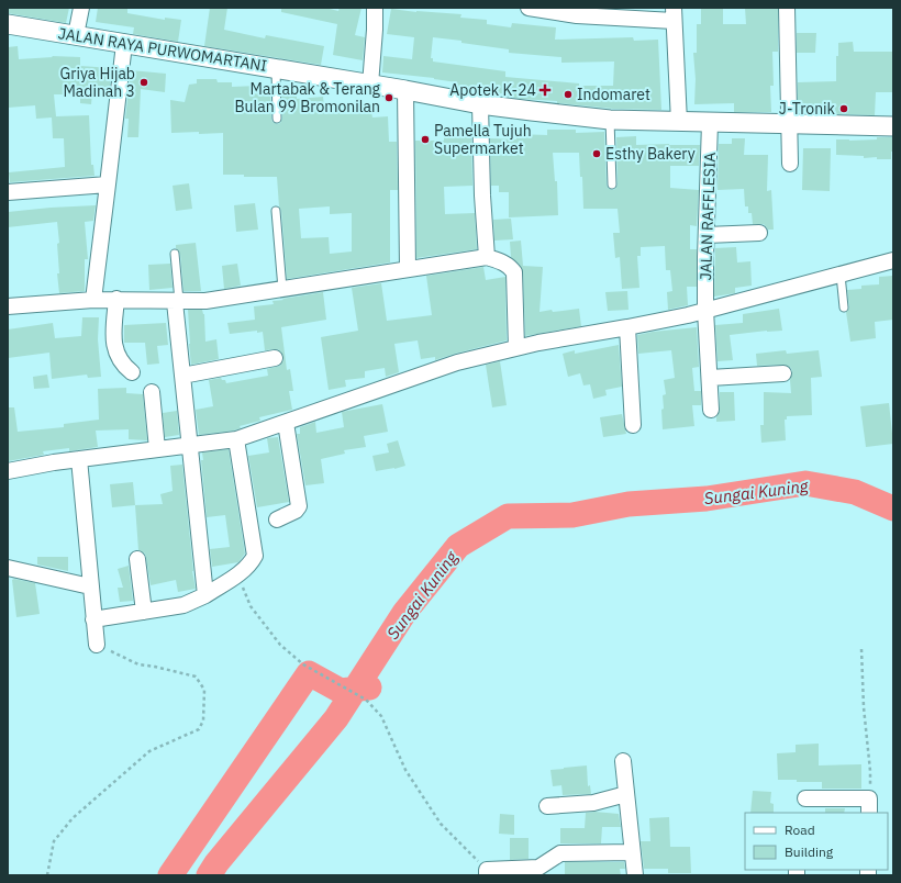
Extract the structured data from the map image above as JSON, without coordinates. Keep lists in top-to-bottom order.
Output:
{
  "streets": {
    "street": ["JALAN RAYA PURWOMARTANI", "JALAN RAFFLESIA"]
  },
  "crossings": [
    ["JALAN RAYA PURWOMARTANI", "JALAN RAFFLESIA"]
  ],
  "water": ["Sungai Kuning"],
  "places": {
    "other": [
      "Griya Hijab Madinah 3",
      "Indomaret",
      "Martabak & Terang Bulan 99 Bromonilan",
      "J-Tronik",
      "Pamella Tujuh Supermarket",
      "Esthy Bakery"
    ],
    "health": ["Apotek K-24"]
  },
  "legend": ["Road", "Building"]
}
